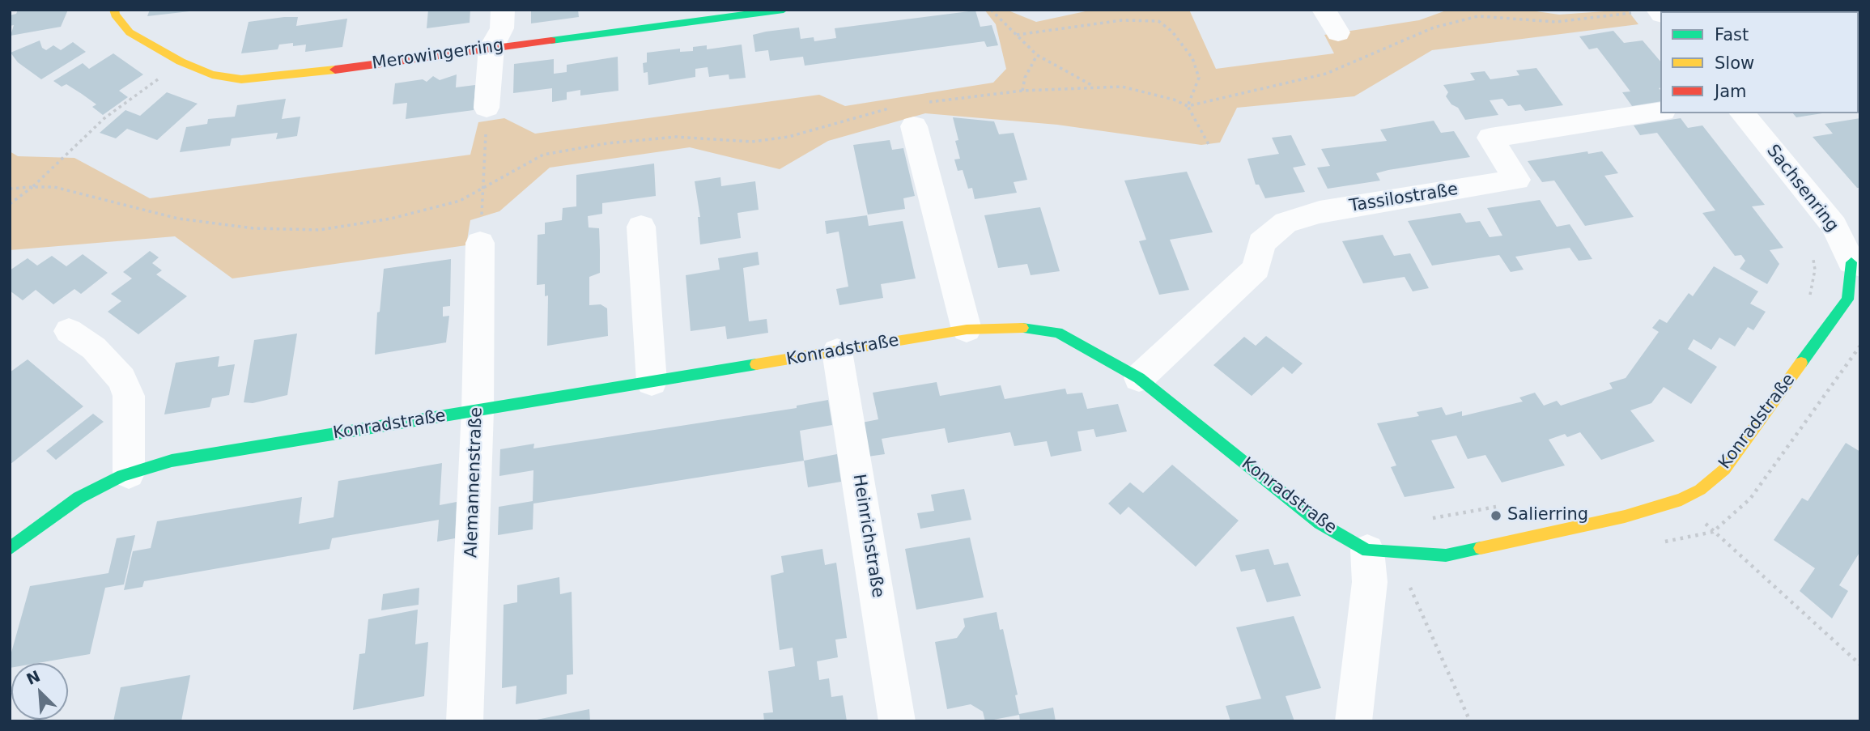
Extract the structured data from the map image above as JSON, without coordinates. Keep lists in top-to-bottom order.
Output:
{
  "streets": {
    "street": [
      "Merowingerring",
      "Sachsenring",
      "Tassilostraße",
      "Konradstraße",
      "Alemannenstraße",
      "Heinrichstraße"
    ]
  },
  "crossings": [
    ["Sachsenring", "Konradstraße"],
    ["Tassilostraße", "Konradstraße"],
    ["Konradstraße", "Alemannenstraße"],
    ["Konradstraße", "Heinrichstraße"]
  ],
  "places": ["Salierring"],
  "legend": ["Fast", "Slow", "Jam"],
  "north": "top left"
}
